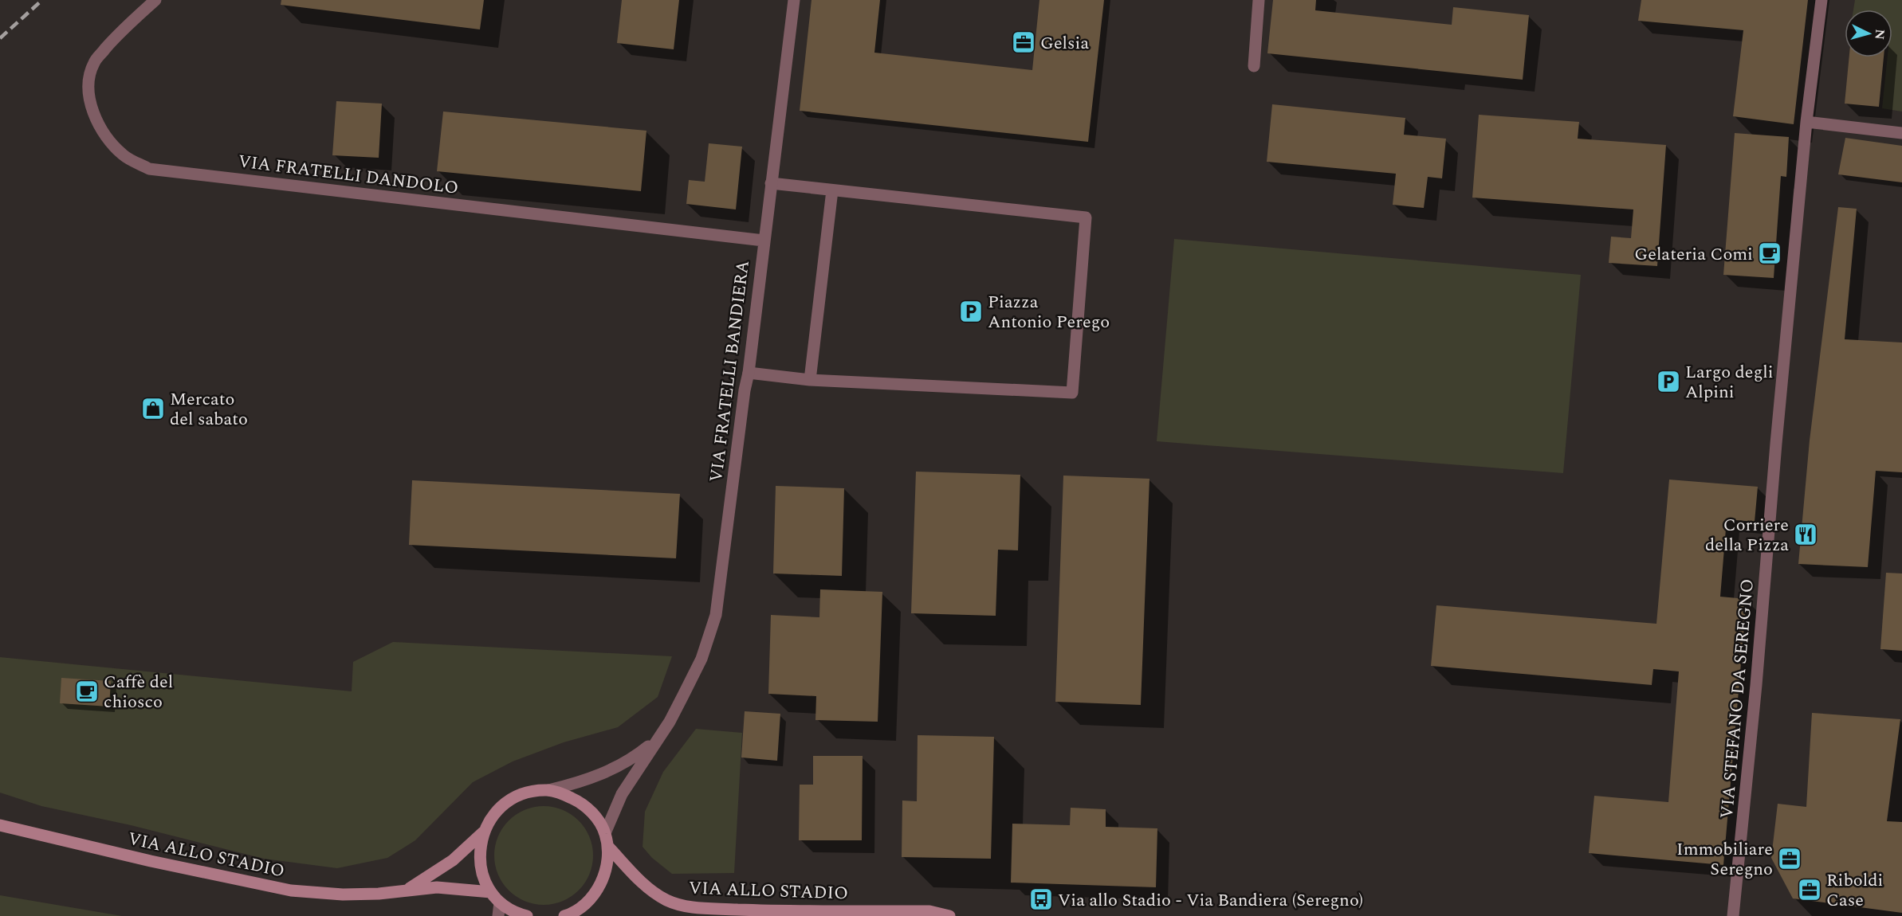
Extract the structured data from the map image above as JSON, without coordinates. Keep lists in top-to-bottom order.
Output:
{
  "streets": {
    "main road": ["VIA ALLO STADIO"],
    "street": ["VIA FRATELLI DANDOLO", "VIA FRATELLI BANDIERA", "VIA STEFANO DA SEREGNO"]
  },
  "crossings": [
    ["VIA FRATELLI DANDOLO", "VIA FRATELLI BANDIERA"],
    ["VIA FRATELLI BANDIERA", "VIA ALLO STADIO"]
  ],
  "places": {
    "office": ["Gelsia", "Immobiliare Seregno", "Riboldi Case"],
    "cafe": ["Gelateria Comi", "Caffè del chiosco"],
    "parking": ["Piazza Antonio Perego", "Largo degli Alpini"],
    "shop": ["Mercato del sabato"],
    "restaurant": ["Corriere della Pizza"],
    "bus stop": ["Via allo Stadio - Via Bandiera (Seregno)"]
  },
  "north": "right"
}
